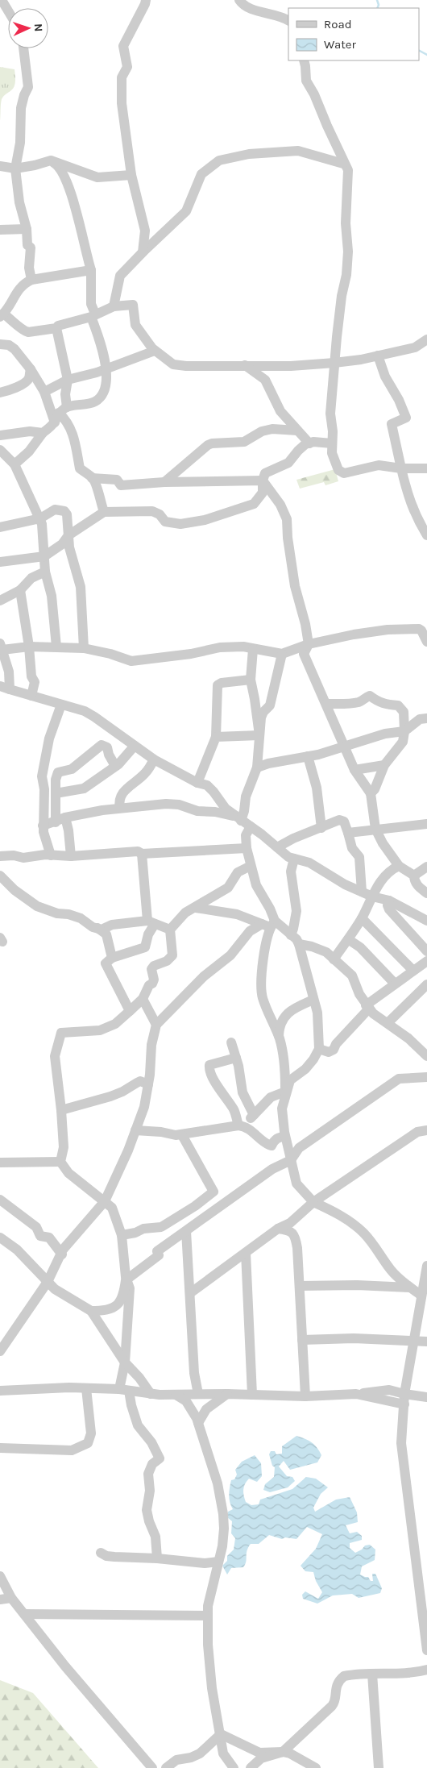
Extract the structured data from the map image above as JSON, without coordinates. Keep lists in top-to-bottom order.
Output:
{
  "legend": ["Road", "Water"],
  "north": "right"
}
